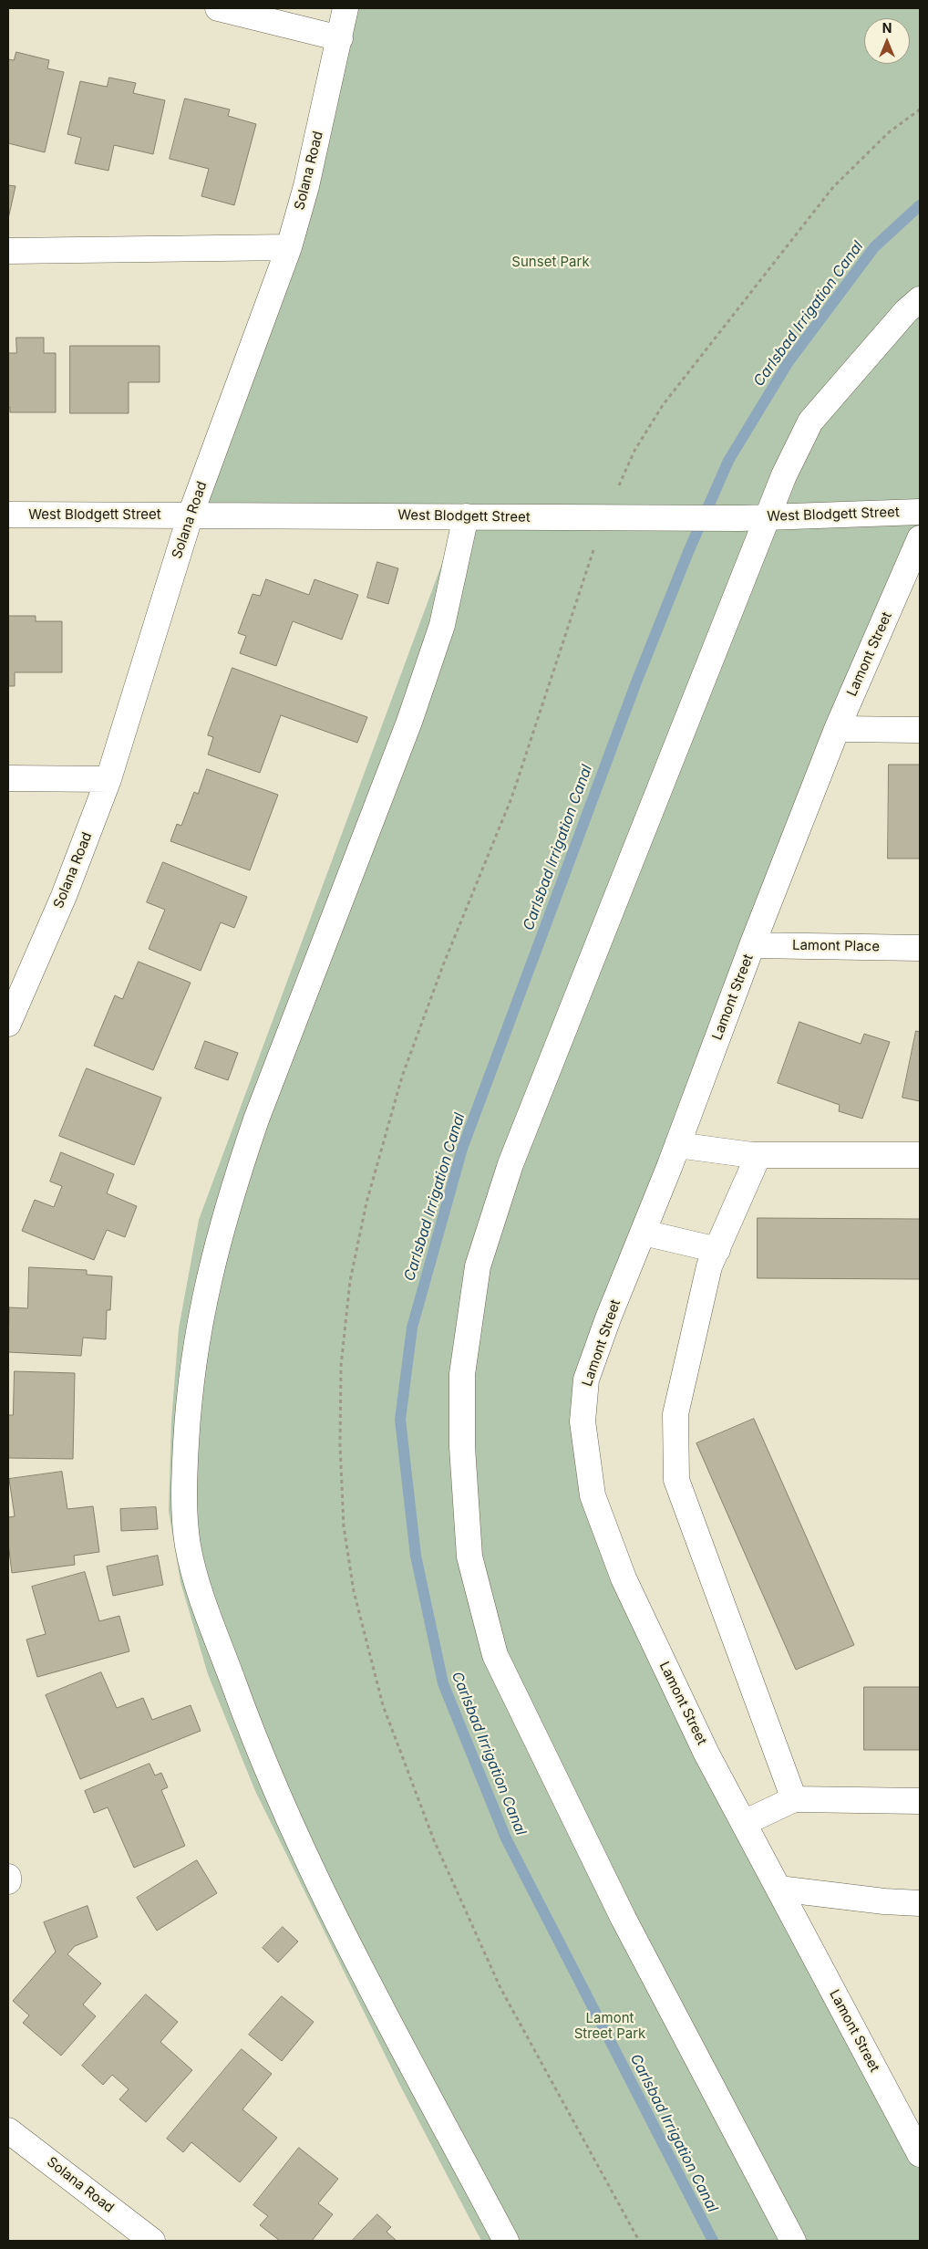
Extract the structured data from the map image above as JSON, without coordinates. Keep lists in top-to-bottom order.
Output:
{
  "streets": {
    "street": [
      "Solana Road",
      "West Blodgett Street",
      "Lamont Street",
      "Lamont Place"
    ]
  },
  "crossings": [
    ["Solana Road", "West Blodgett Street"],
    ["Lamont Street", "Lamont Place"]
  ],
  "water": ["Carlsbad Irrigation Canal"],
  "parks": ["Sunset Park", "Lamont Street Park"],
  "north": "top"
}
